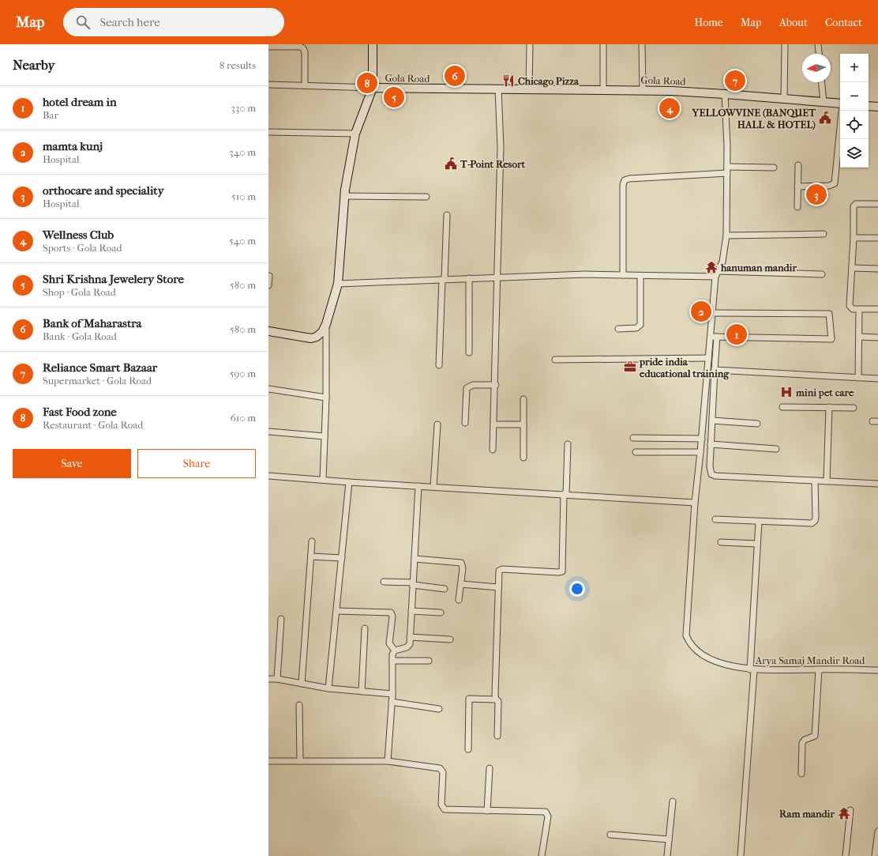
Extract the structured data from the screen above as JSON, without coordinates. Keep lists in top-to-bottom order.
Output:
{
  "streets": {
    "street": ["Gola Road", "Arya Samaj Mandir Road"]
  },
  "crossings": [
    ["Gola Road", "Arya Samaj Mandir Road"]
  ],
  "places": {
    "restaurant": ["Chicago Pizza"],
    "public building": ["YELLOWVINE (BANQUET HALL & HOTEL)", "T-Point Resort"],
    "temple": ["hanuman mandir", "Ram mandir"],
    "office": ["pride india educational training"],
    "hospital": ["mini pet care"]
  },
  "north": "left",
  "page": {
    "header": "Map",
    "search": "Search here",
    "nav": [
      "Home",
      "Map",
      "About",
      "Contact"
    ],
    "heading": ["Nearby", "8 results"],
    "map_buttons": ["+", "−"],
    "pins": [
      "6",
      "7",
      "8",
      "5",
      "4",
      "3",
      "2",
      "1"
    ],
    "list": [
      {
        "mark": "1",
        "name": "hotel dream in",
        "note": "Bar",
        "value": "330 m"
      },
      {
        "mark": "2",
        "name": "mamta kunj",
        "note": "Hospital",
        "value": "340 m"
      },
      {
        "mark": "3",
        "name": "orthocare and speciality",
        "note": "Hospital",
        "value": "510 m"
      },
      {
        "mark": "4",
        "name": "Wellness Club",
        "note": "Sports · Gola Road",
        "value": "540 m"
      },
      {
        "mark": "5",
        "name": "Shri Krishna Jewelery Store",
        "note": "Shop · Gola Road",
        "value": "580 m"
      },
      {
        "mark": "6",
        "name": "Bank of Maharastra",
        "note": "Bank · Gola Road",
        "value": "580 m"
      },
      {
        "mark": "7",
        "name": "Reliance Smart Bazaar",
        "note": "Supermarket · Gola Road",
        "value": "590 m"
      },
      {
        "mark": "8",
        "name": "Fast Food zone",
        "note": "Restaurant · Gola Road",
        "value": "610 m"
      }
    ],
    "buttons": ["Save", "Share"]
  }
}
